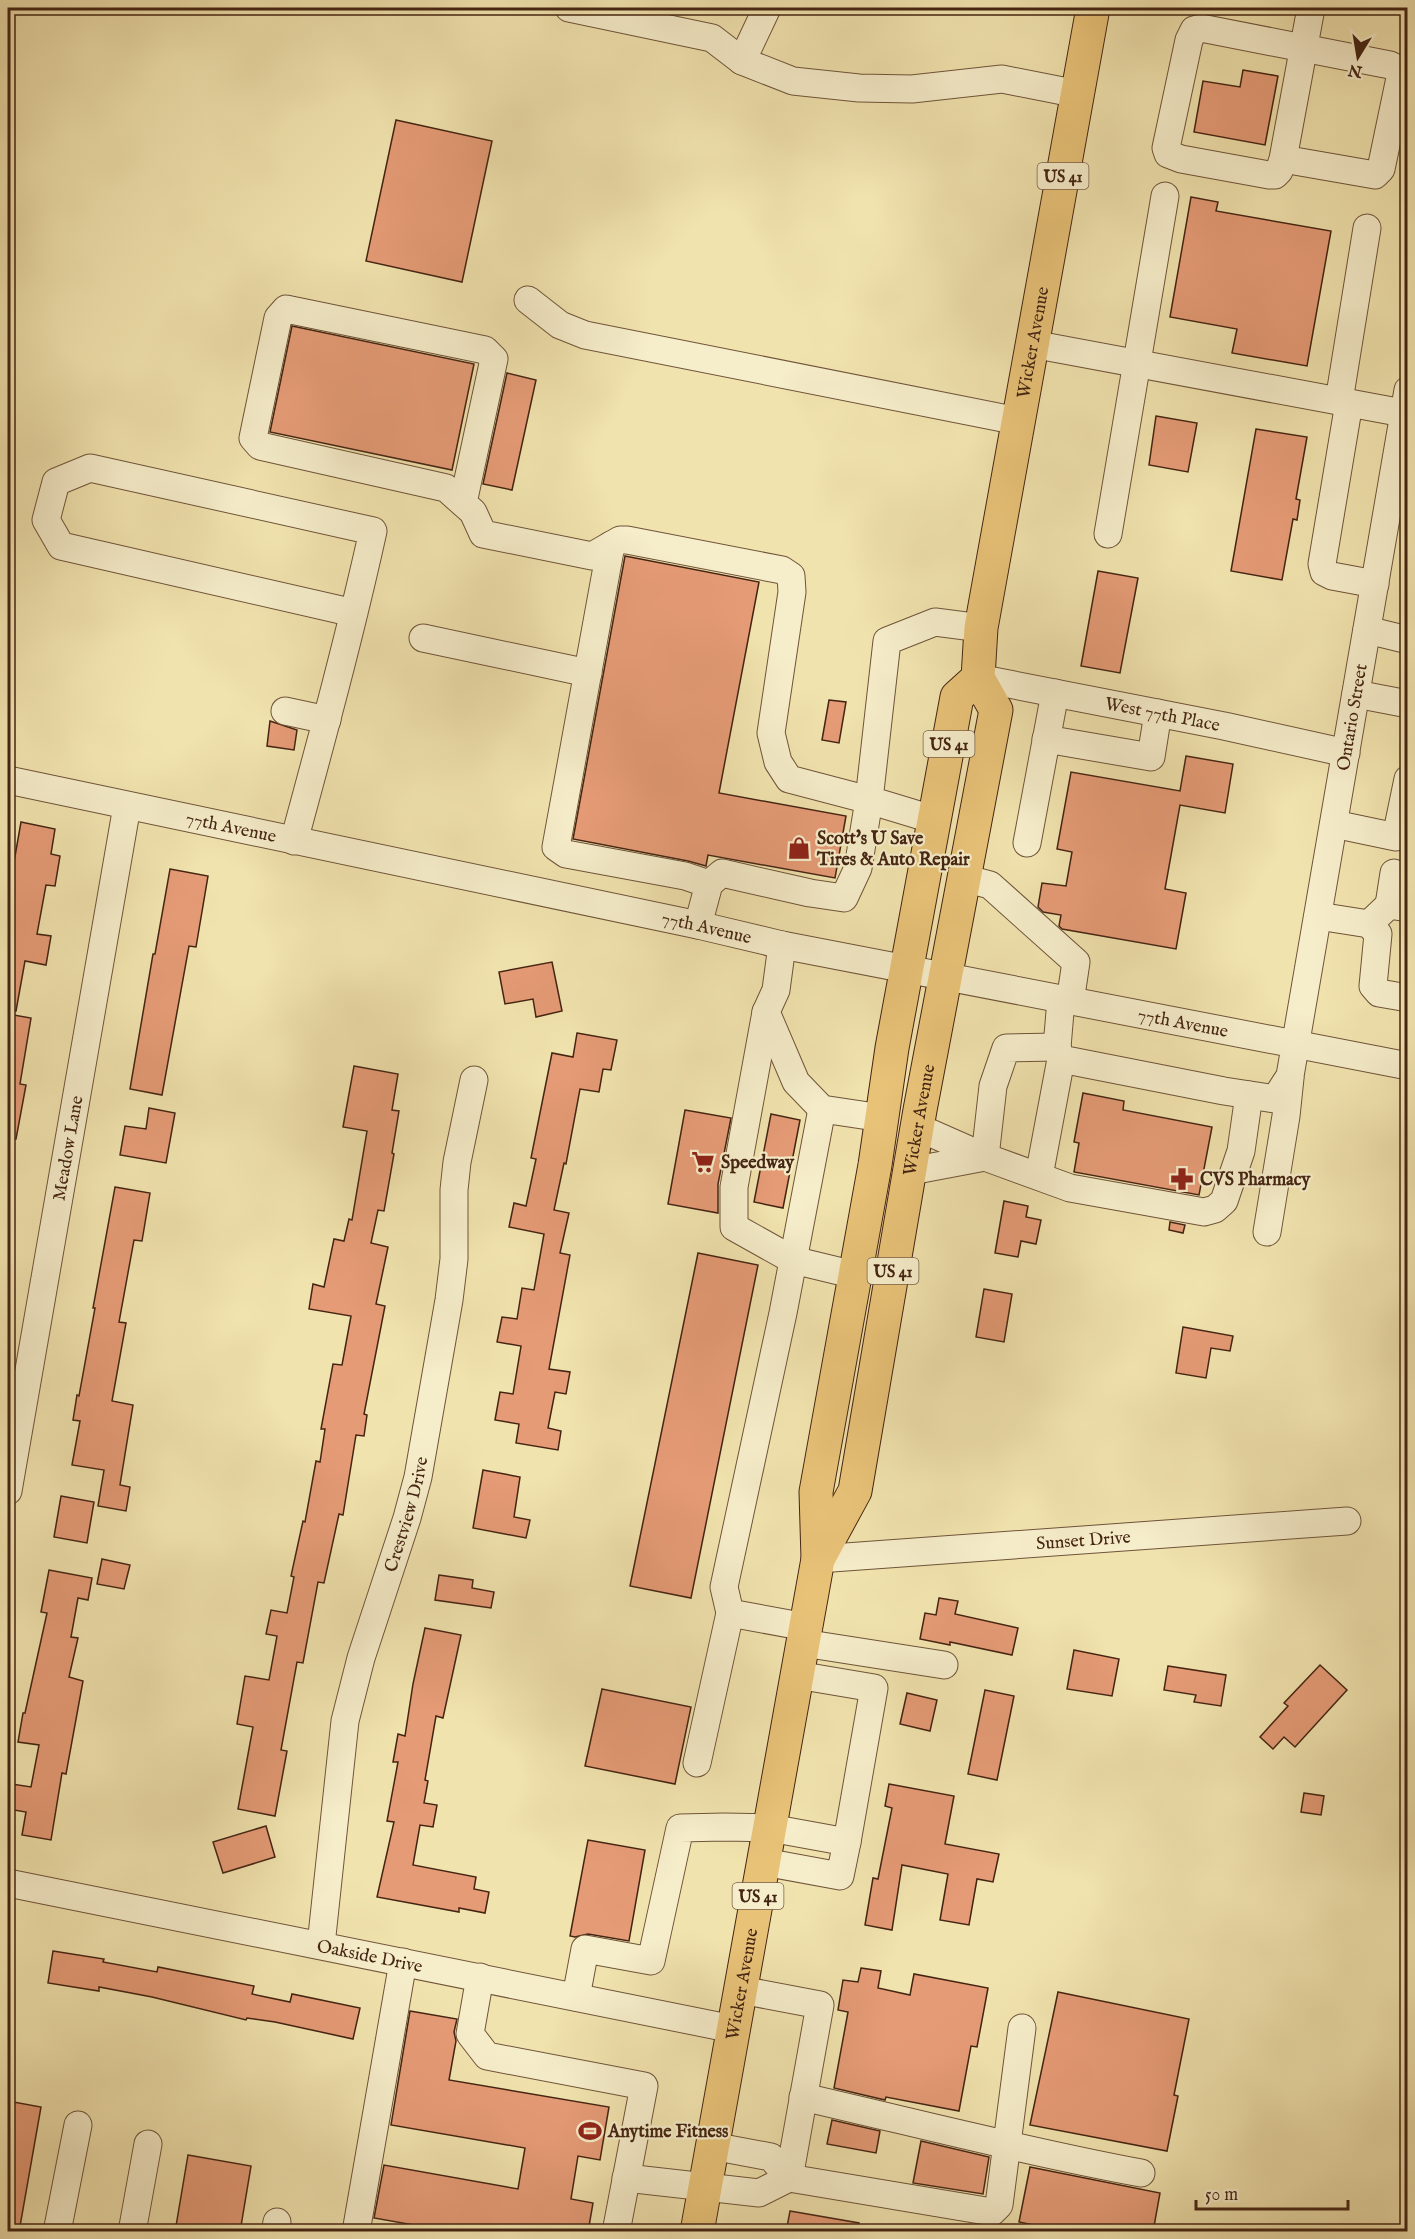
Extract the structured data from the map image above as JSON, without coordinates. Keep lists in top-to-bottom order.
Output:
{
  "streets": {
    "highway": ["US 41", "Wicker Avenue"],
    "street": [
      "West 77th Place",
      "Ontario Street",
      "77th Avenue",
      "Meadow Lane",
      "Crestview Drive",
      "Sunset Drive",
      "Oakside Drive"
    ]
  },
  "crossings": [
    ["Wicker Avenue", "West 77th Place"],
    ["Wicker Avenue", "77th Avenue"],
    ["Wicker Avenue", "Sunset Drive"],
    ["Wicker Avenue", "Oakside Drive"],
    ["West 77th Place", "Ontario Street"],
    ["Ontario Street", "77th Avenue"],
    ["77th Avenue", "Meadow Lane"],
    ["Crestview Drive", "Oakside Drive"]
  ],
  "places": {
    "shop": ["Scott's U Save Tires & Auto Repair"],
    "supermarket": ["Speedway"],
    "pharmacy": ["CVS Pharmacy"],
    "sports": ["Anytime Fitness"]
  },
  "scale_bar": "50 m",
  "north": "bottom"
}
